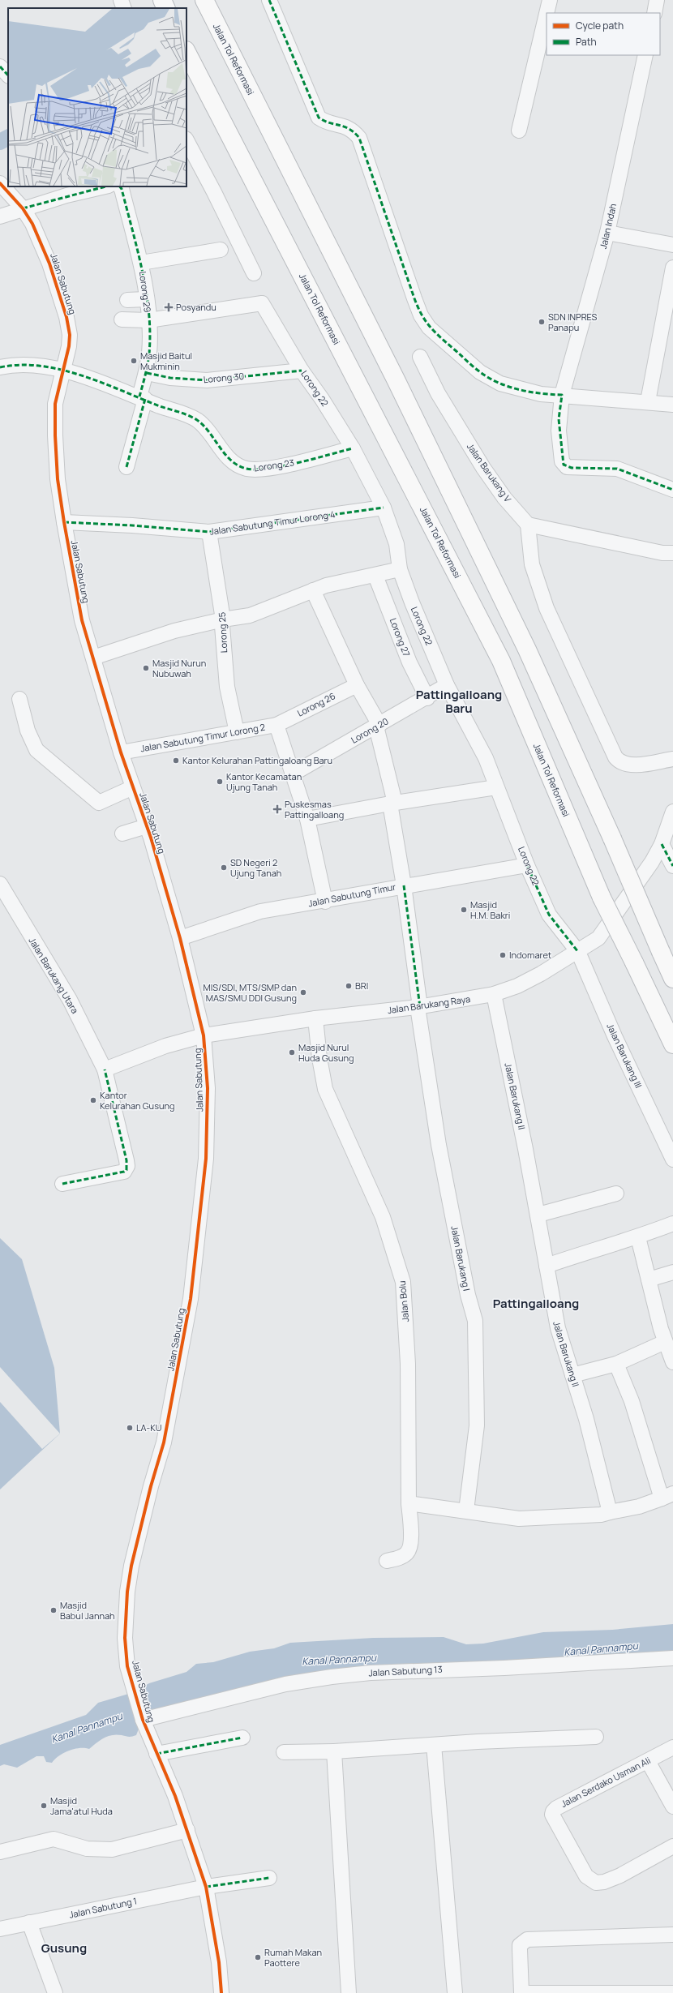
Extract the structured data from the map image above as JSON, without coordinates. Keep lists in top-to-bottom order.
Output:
{
  "streets": {
    "highway": ["Jalan Tol Reformasi"],
    "street": [
      "Jalan Indah",
      "Jalan Sabutung",
      "Lorong 29",
      "Lorong 30",
      "Lorong 22",
      "Lorong 23",
      "Jalan Barukang V",
      "Jalan Sabutung Timur Lorong 4",
      "Lorong 25",
      "Lorong 27",
      "Lorong 26",
      "Lorong 20",
      "Jalan Sabutung Timur Lorong 2",
      "Jalan Sabutung Timur",
      "Jalan Barukang Utara",
      "Jalan Barukang Raya",
      "Jalan Barukang III",
      "Jalan Barukang II",
      "Jalan Barukang I",
      "Jalan Bolu",
      "Jalan Sabutung 13",
      "Jalan Serdako Usman Ali",
      "Jalan Sabutung 1"
    ]
  },
  "crossings": [
    ["Jalan Sabutung", "Lorong 23"],
    ["Jalan Sabutung", "Jalan Sabutung Timur Lorong 4"],
    ["Jalan Sabutung", "Jalan Sabutung Timur Lorong 2"],
    ["Jalan Sabutung", "Jalan Sabutung Timur"],
    ["Jalan Sabutung", "Jalan Barukang Raya"],
    ["Jalan Sabutung", "Jalan Sabutung 13"],
    ["Jalan Sabutung", "Jalan Sabutung 1"],
    ["Lorong 29", "Lorong 30"],
    ["Lorong 29", "Lorong 22"],
    ["Lorong 29", "Lorong 23"],
    ["Lorong 30", "Lorong 22"],
    ["Lorong 22", "Lorong 23"],
    ["Lorong 22", "Jalan Sabutung Timur Lorong 4"],
    ["Lorong 22", "Lorong 20"],
    ["Lorong 22", "Jalan Sabutung Timur"],
    ["Lorong 22", "Jalan Barukang Raya"],
    ["Lorong 22", "Jalan Barukang III"],
    ["Jalan Sabutung Timur Lorong 4", "Lorong 25"],
    ["Lorong 25", "Jalan Sabutung Timur Lorong 2"],
    ["Lorong 27", "Lorong 20"],
    ["Lorong 26", "Jalan Sabutung Timur Lorong 2"],
    ["Lorong 26", "Jalan Barukang I"],
    ["Lorong 20", "Jalan Sabutung Timur Lorong 2"],
    ["Lorong 20", "Jalan Barukang I"],
    ["Jalan Sabutung Timur Lorong 2", "Jalan Sabutung Timur"],
    ["Jalan Sabutung Timur", "Jalan Barukang I"],
    ["Jalan Barukang Utara", "Jalan Barukang Raya"],
    ["Jalan Barukang Raya", "Jalan Barukang III"],
    ["Jalan Barukang Raya", "Jalan Barukang II"],
    ["Jalan Barukang Raya", "Jalan Barukang I"],
    ["Jalan Barukang Raya", "Jalan Bolu"]
  ],
  "districts": ["Pattingalloang Baru", "Pattingalloang", "Gusung"],
  "water": ["Kanal Pannampu"],
  "places": {
    "health": ["Posyandu", "Puskesmas Pattingalloang"],
    "other": [
      "SDN INPRES Panapu",
      "Masjid Baitul Mukminin",
      "Masjid Nurun Nubuwah",
      "Kantor Kelurahan Pattingaloang Baru",
      "Kantor Kecamatan Ujung Tanah",
      "SD Negeri 2 Ujung Tanah",
      "Masjid H.M. Bakri",
      "Indomaret",
      "BRI",
      "MIS/SDI, MTS/SMP dan MAS/SMU DDI Gusung",
      "Masjid Nurul Huda Gusung",
      "Kantor Kelurahan Gusung",
      "LA-KU",
      "Masjid Babul Jannah",
      "Masjid Jama'atul Huda",
      "Rumah Makan Paottere"
    ]
  },
  "legend": ["Cycle path", "Path"]
}
